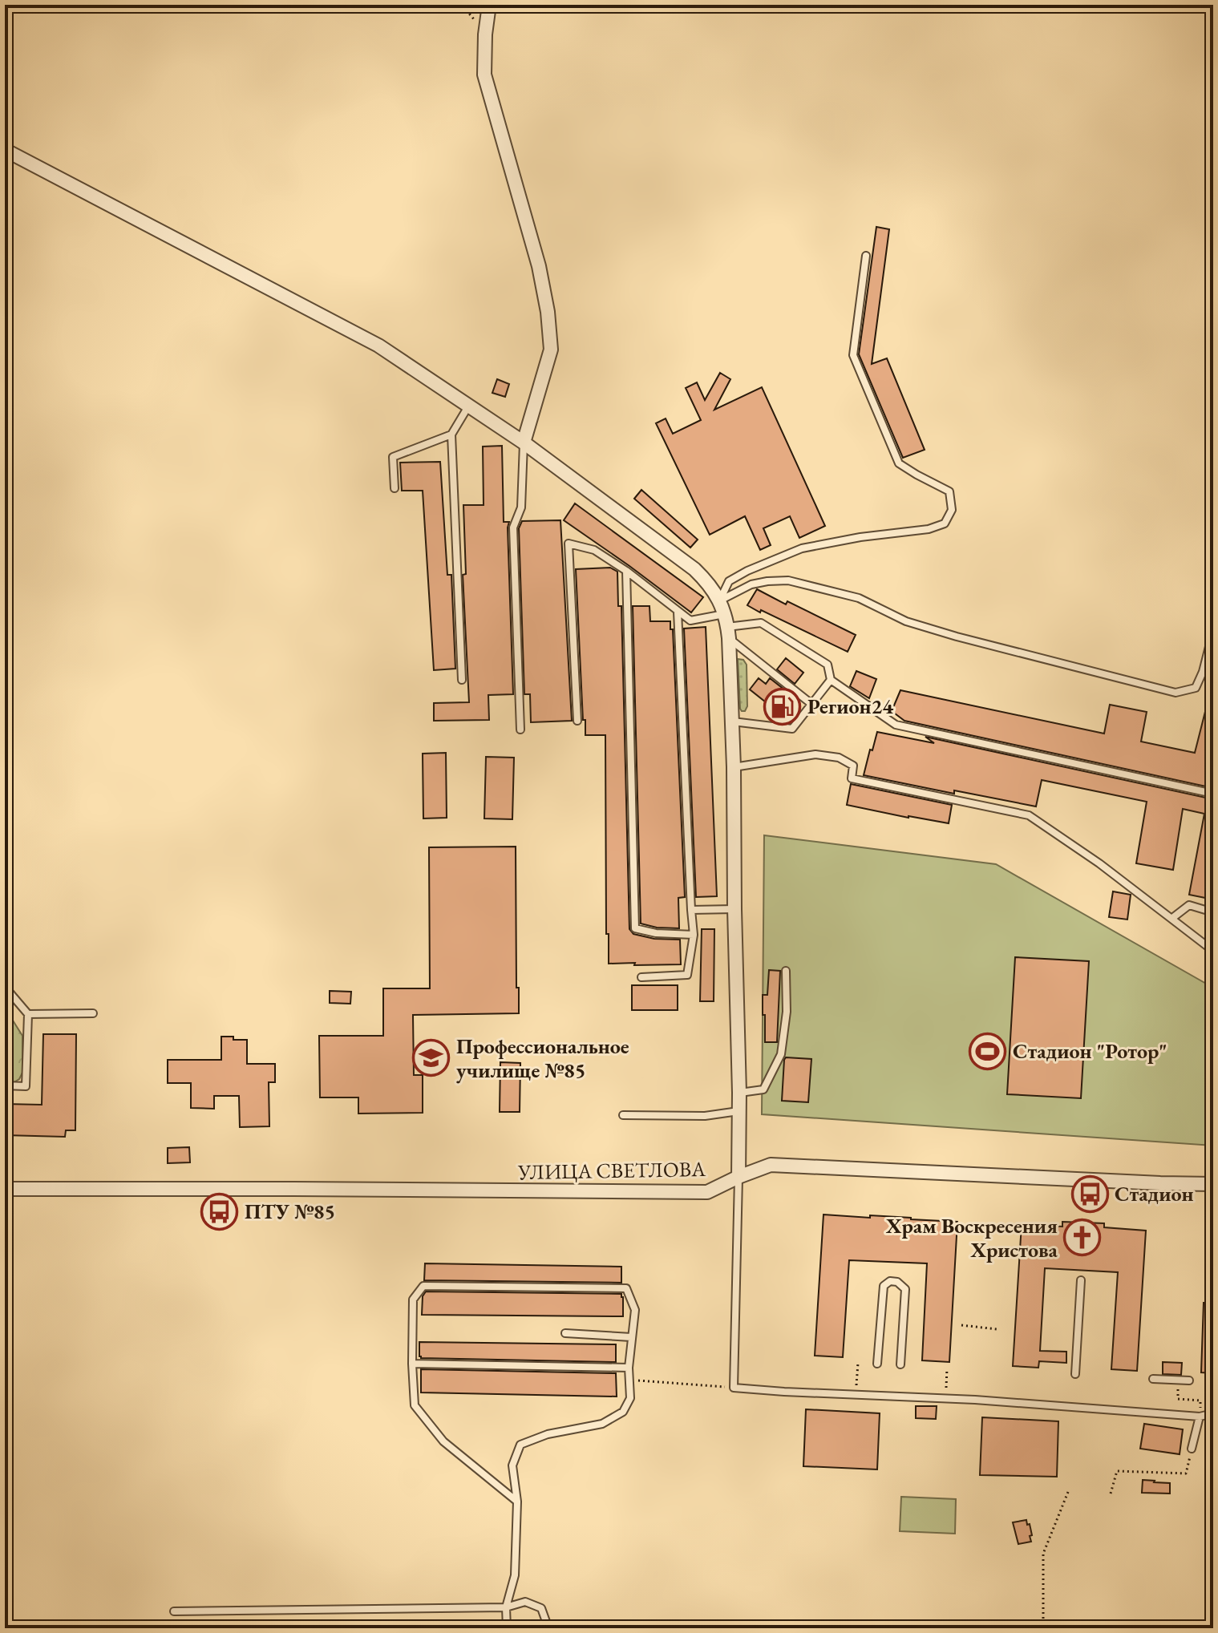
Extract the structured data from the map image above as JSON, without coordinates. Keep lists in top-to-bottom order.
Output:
{
  "streets": {
    "street": ["УЛИЦА СВЕТЛОВА"]
  },
  "places": {
    "fuel station": ["Регион24"],
    "sports": ["Стадион \"Ротор\""],
    "school or university": ["Профессиональное училище №85"],
    "bus stop": ["Стадион", "ПТУ №85"],
    "church": ["Храм Воскресения Христова"]
  }
}
